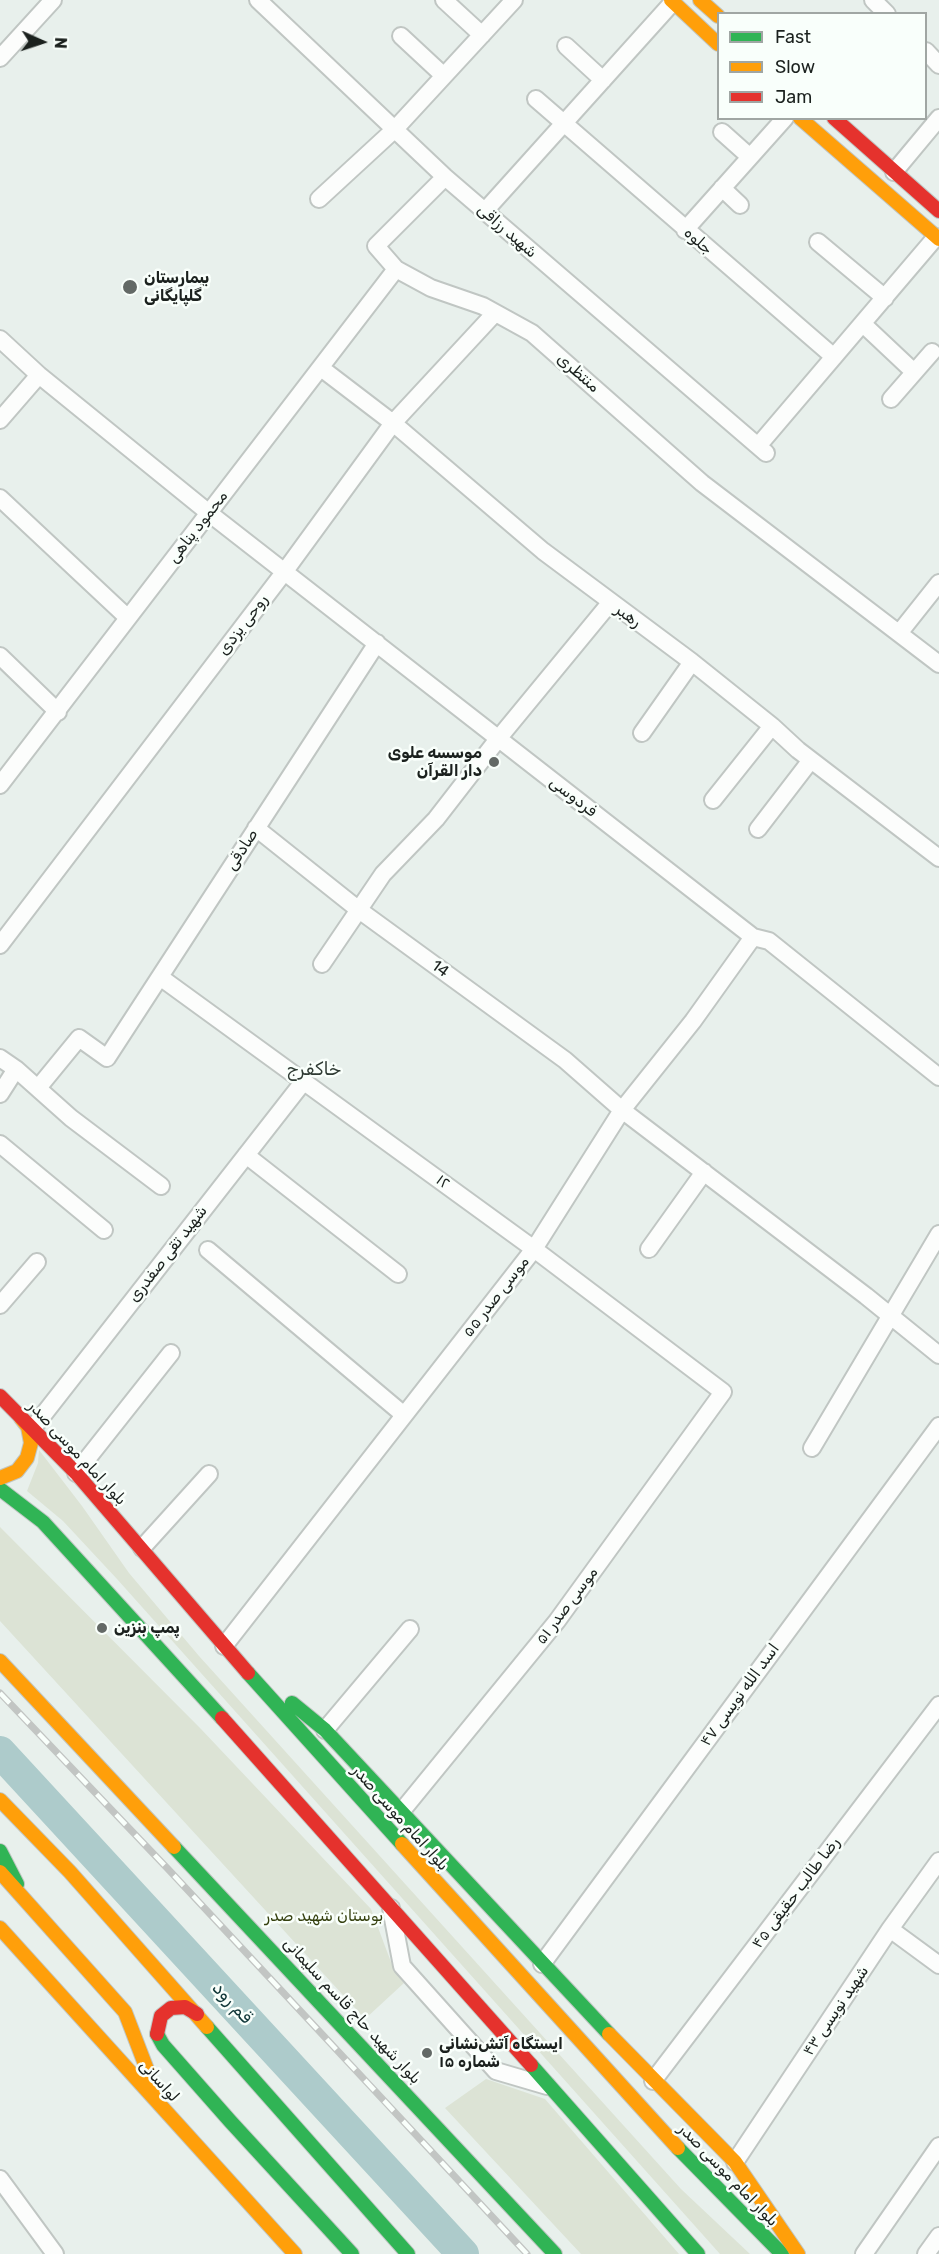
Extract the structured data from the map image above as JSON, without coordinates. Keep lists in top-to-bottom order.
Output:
{
  "streets": {
    "main road": ["بلوار امام موسی صدر", "بلوار شهید حاج قاسم سلیمانی", "لواسانی"],
    "street": [
      "شهید رزاقی",
      "جلوه",
      "منتظری",
      "محمود پناهی",
      "رهبر",
      "روحی یزدی",
      "فردوسی",
      "صادقی",
      "14",
      "۱۲",
      "شهید تقی صفدری",
      "موسی صدر ۵۵",
      "موسی صدر ۵۱",
      "۴۷ اسد الله نویسی",
      "۴۵ رضا طالب حقیقی",
      "۴۳ شهید نویسی"
    ]
  },
  "crossings": [
    ["شهید رزاقی", "جلوه"],
    ["شهید رزاقی", "منتظری"],
    ["منتظری", "محمود پناهی"],
    ["منتظری", "روحی یزدی"],
    ["محمود پناهی", "رهبر"],
    ["محمود پناهی", "فردوسی"],
    ["رهبر", "روحی یزدی"],
    ["روحی یزدی", "فردوسی"],
    ["فردوسی", "صادقی"],
    ["فردوسی", "موسی صدر ۵۵"],
    ["صادقی", "14"],
    ["صادقی", "۱۲"],
    ["14", "موسی صدر ۵۵"],
    ["۱۲", "شهید تقی صفدری"],
    ["۱۲", "موسی صدر ۵۵"],
    ["۱۲", "موسی صدر ۵۱"],
    ["شهید تقی صفدری", "بلوار امام موسی صدر"],
    ["موسی صدر ۵۵", "بلوار امام موسی صدر"]
  ],
  "districts": ["خاکفرج"],
  "water": ["قم رود"],
  "parks": ["بوستان شهید صدر"],
  "places": [
    "بیمارستان گلپایگانی",
    "موسسه علوی دار القرآن",
    "پمپ بنزین",
    "ایستگاه آتش‌نشانی شماره ۱۵"
  ],
  "legend": ["Fast", "Slow", "Jam"],
  "north": "right"
}
